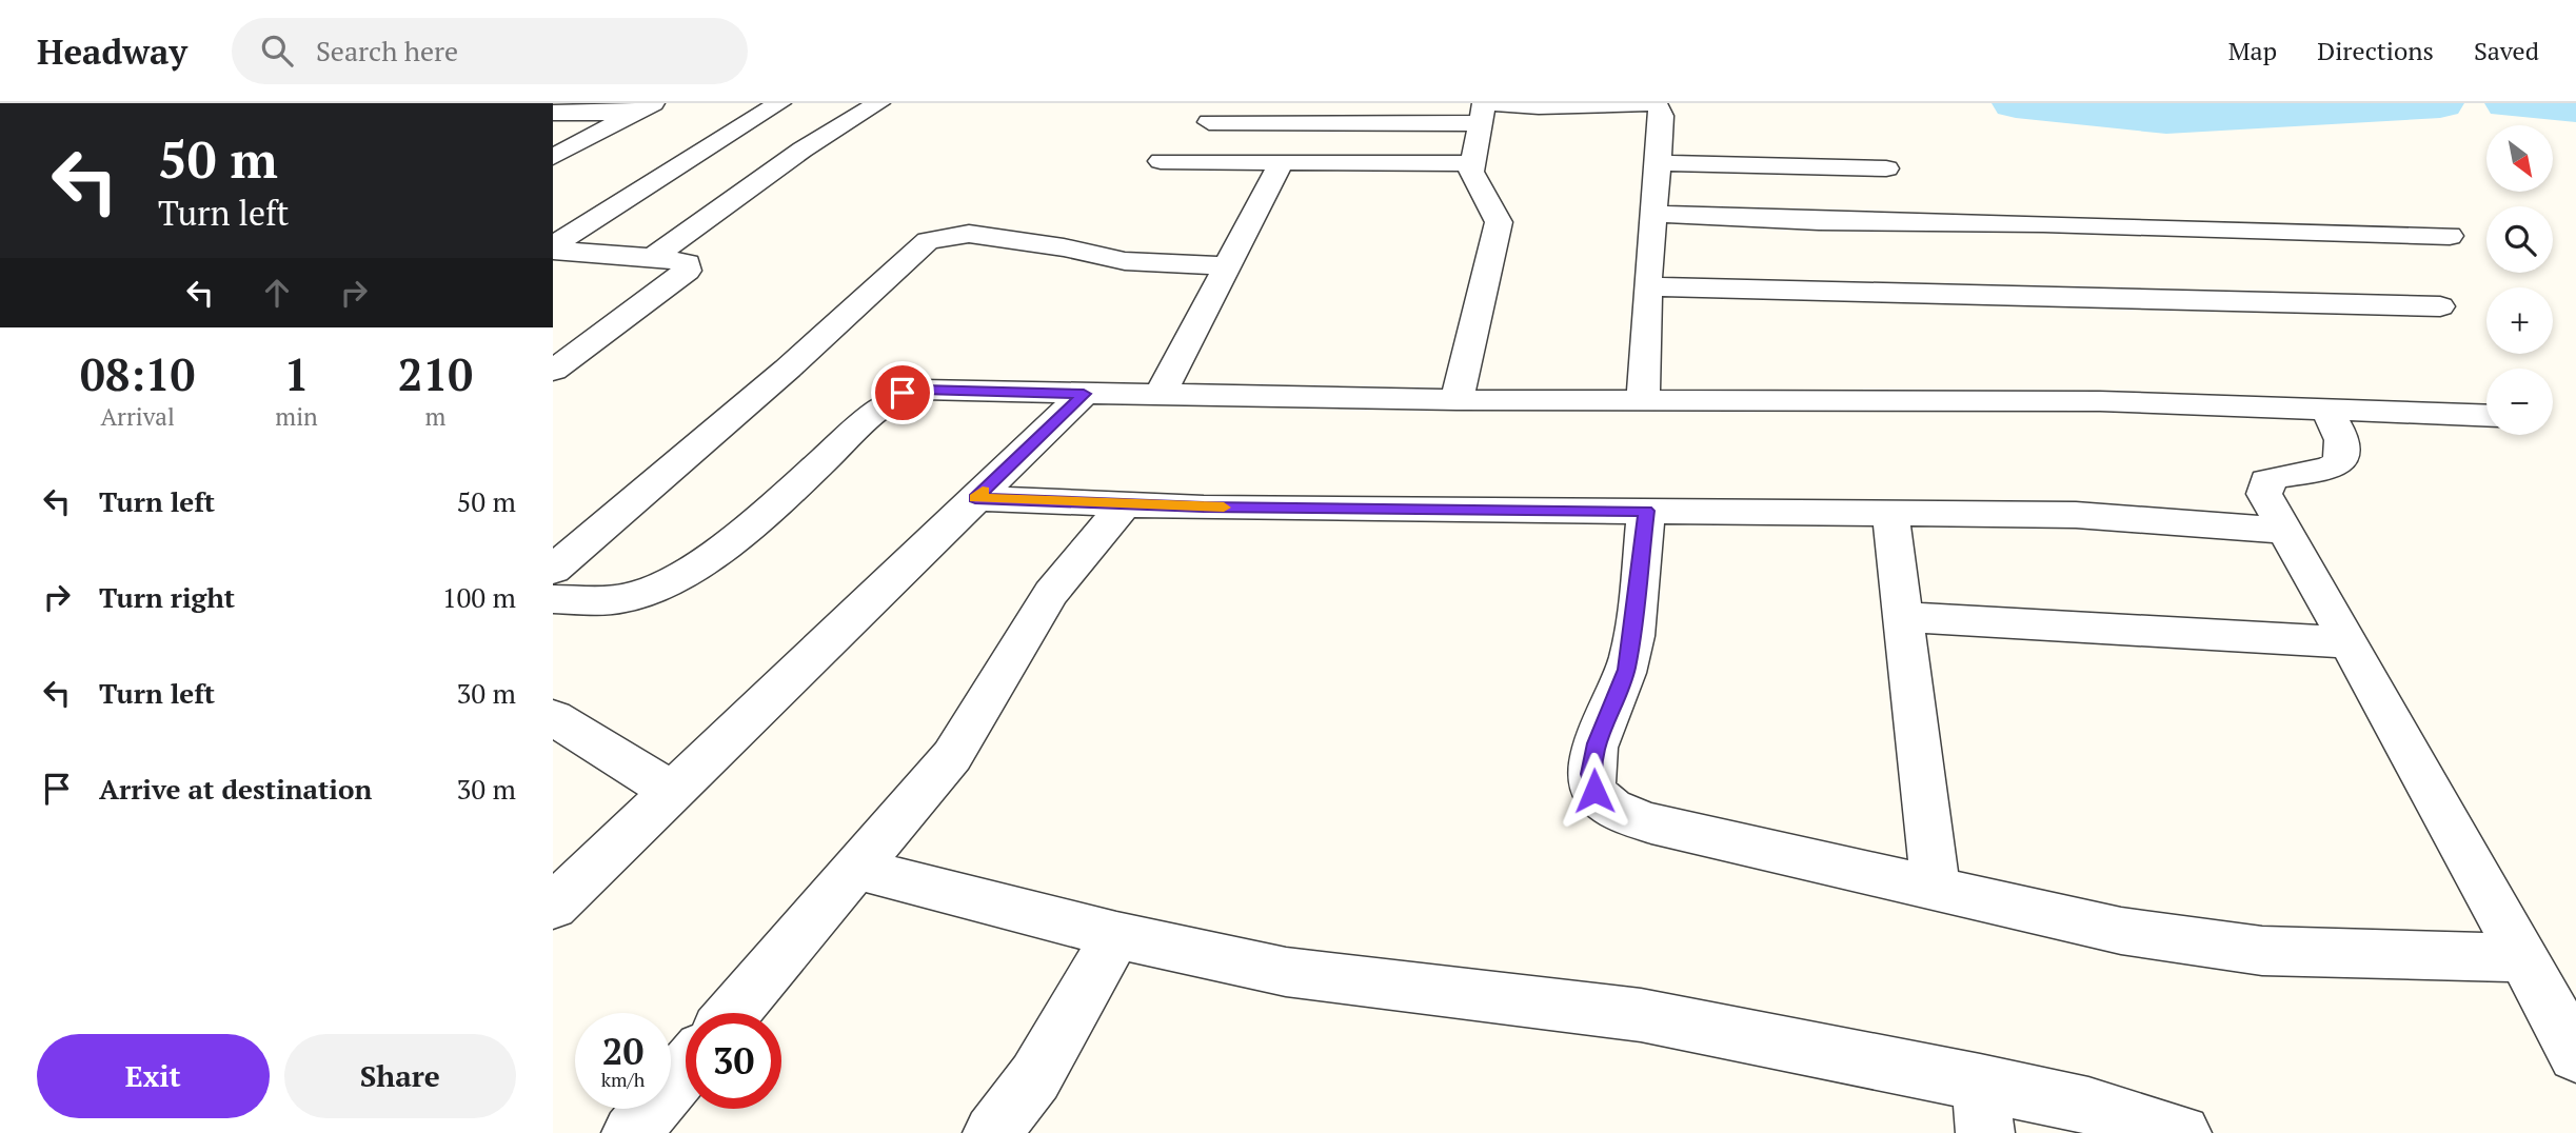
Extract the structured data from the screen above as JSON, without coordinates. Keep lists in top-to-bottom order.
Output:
{
  "north": "bottom right",
  "page": {
    "header": "Headway",
    "search": "Search here",
    "nav": ["Map", "Directions", "Saved"],
    "turn": ["50 m", "Turn left"],
    "map_buttons": ["+", "−"],
    "eta": [
      "08:10",
      "Arrival",
      "1",
      "min",
      "210",
      "m"
    ],
    "list": [
      {
        "name": "Turn left",
        "value": "50 m"
      },
      {
        "name": "Turn right",
        "value": "100 m"
      },
      {
        "name": "Turn left",
        "value": "30 m"
      },
      {
        "name": "Arrive at destination",
        "value": "30 m"
      }
    ],
    "speed": "20 km/h",
    "limit": "30",
    "buttons": ["Exit", "Share"]
  }
}
